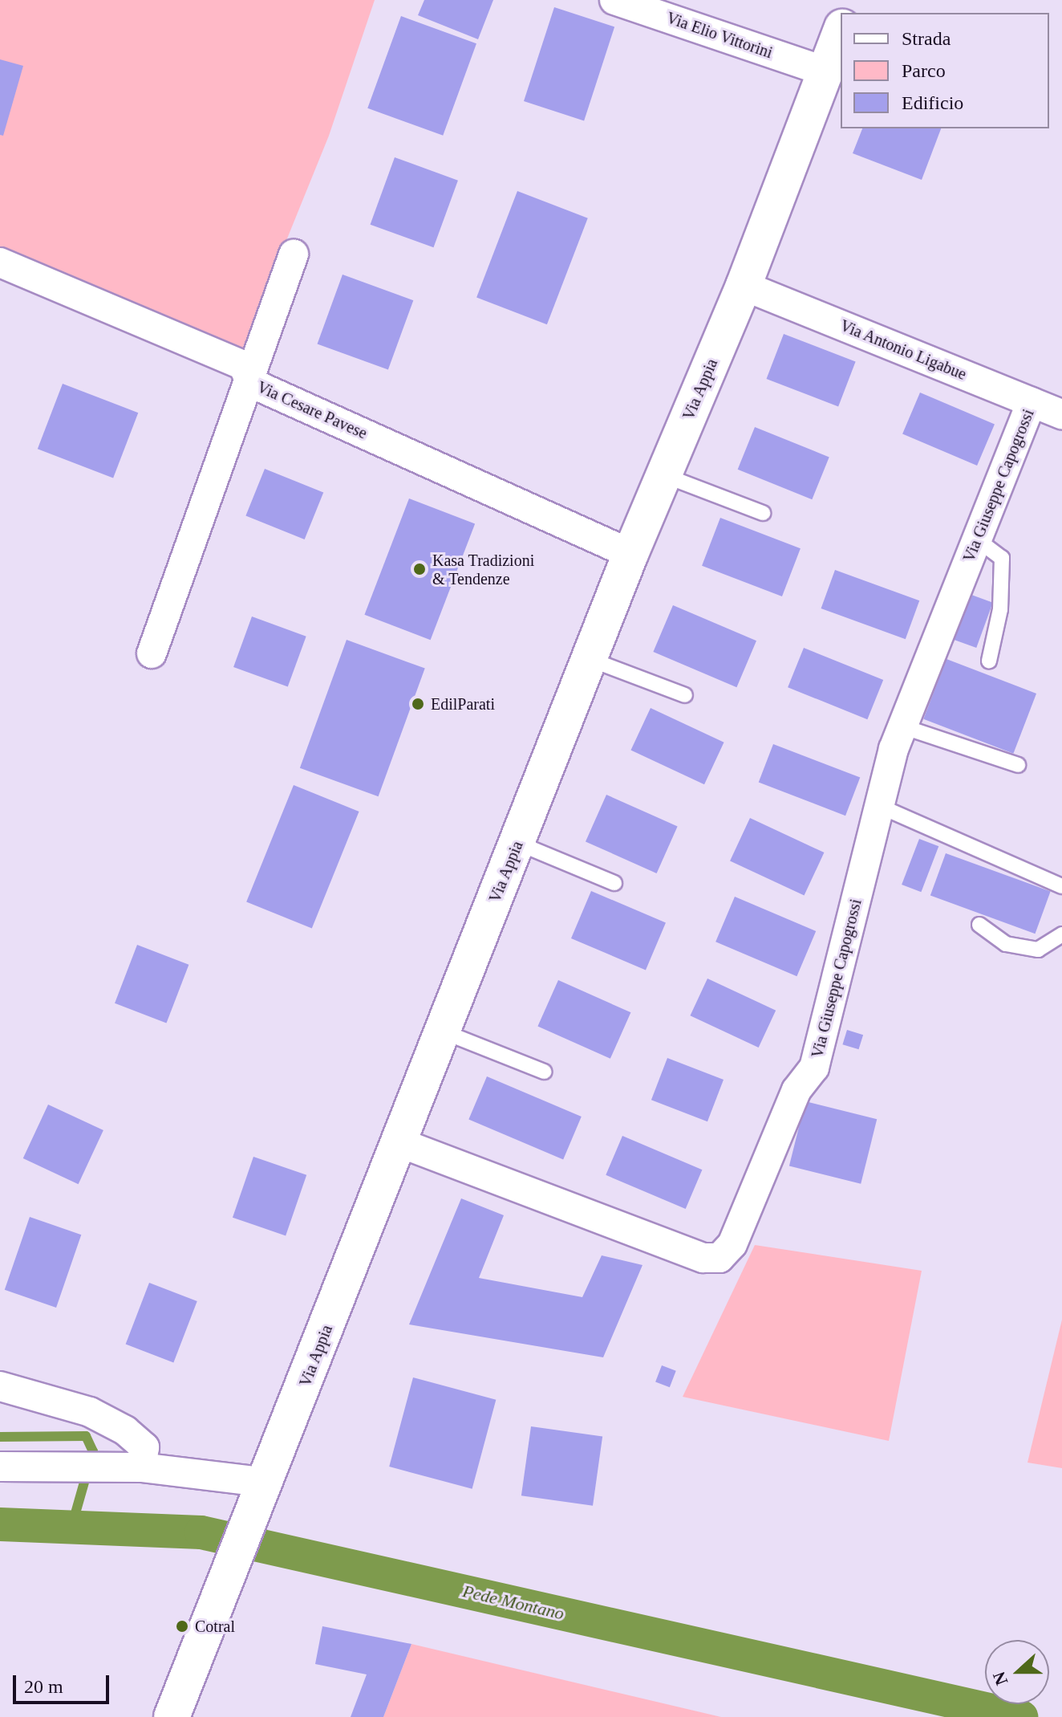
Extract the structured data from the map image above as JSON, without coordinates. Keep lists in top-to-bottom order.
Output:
{
  "streets": {
    "main road": ["Via Appia"],
    "street": [
      "Via Elio Vittorini",
      "Via Antonio Ligabue",
      "Via Cesare Pavese",
      "Via Giuseppe Capogrossi"
    ]
  },
  "crossings": [
    ["Via Elio Vittorini", "Via Appia"],
    ["Via Antonio Ligabue", "Via Appia"],
    ["Via Antonio Ligabue", "Via Giuseppe Capogrossi"],
    ["Via Appia", "Via Cesare Pavese"],
    ["Via Appia", "Via Giuseppe Capogrossi"]
  ],
  "water": ["Pede Montano"],
  "places": ["Kasa Tradizioni & Tendenze", "EdilParati", "Cotral"],
  "legend": ["Strada", "Parco", "Edificio"],
  "scale_bar": "20 m",
  "north": "left"
}
